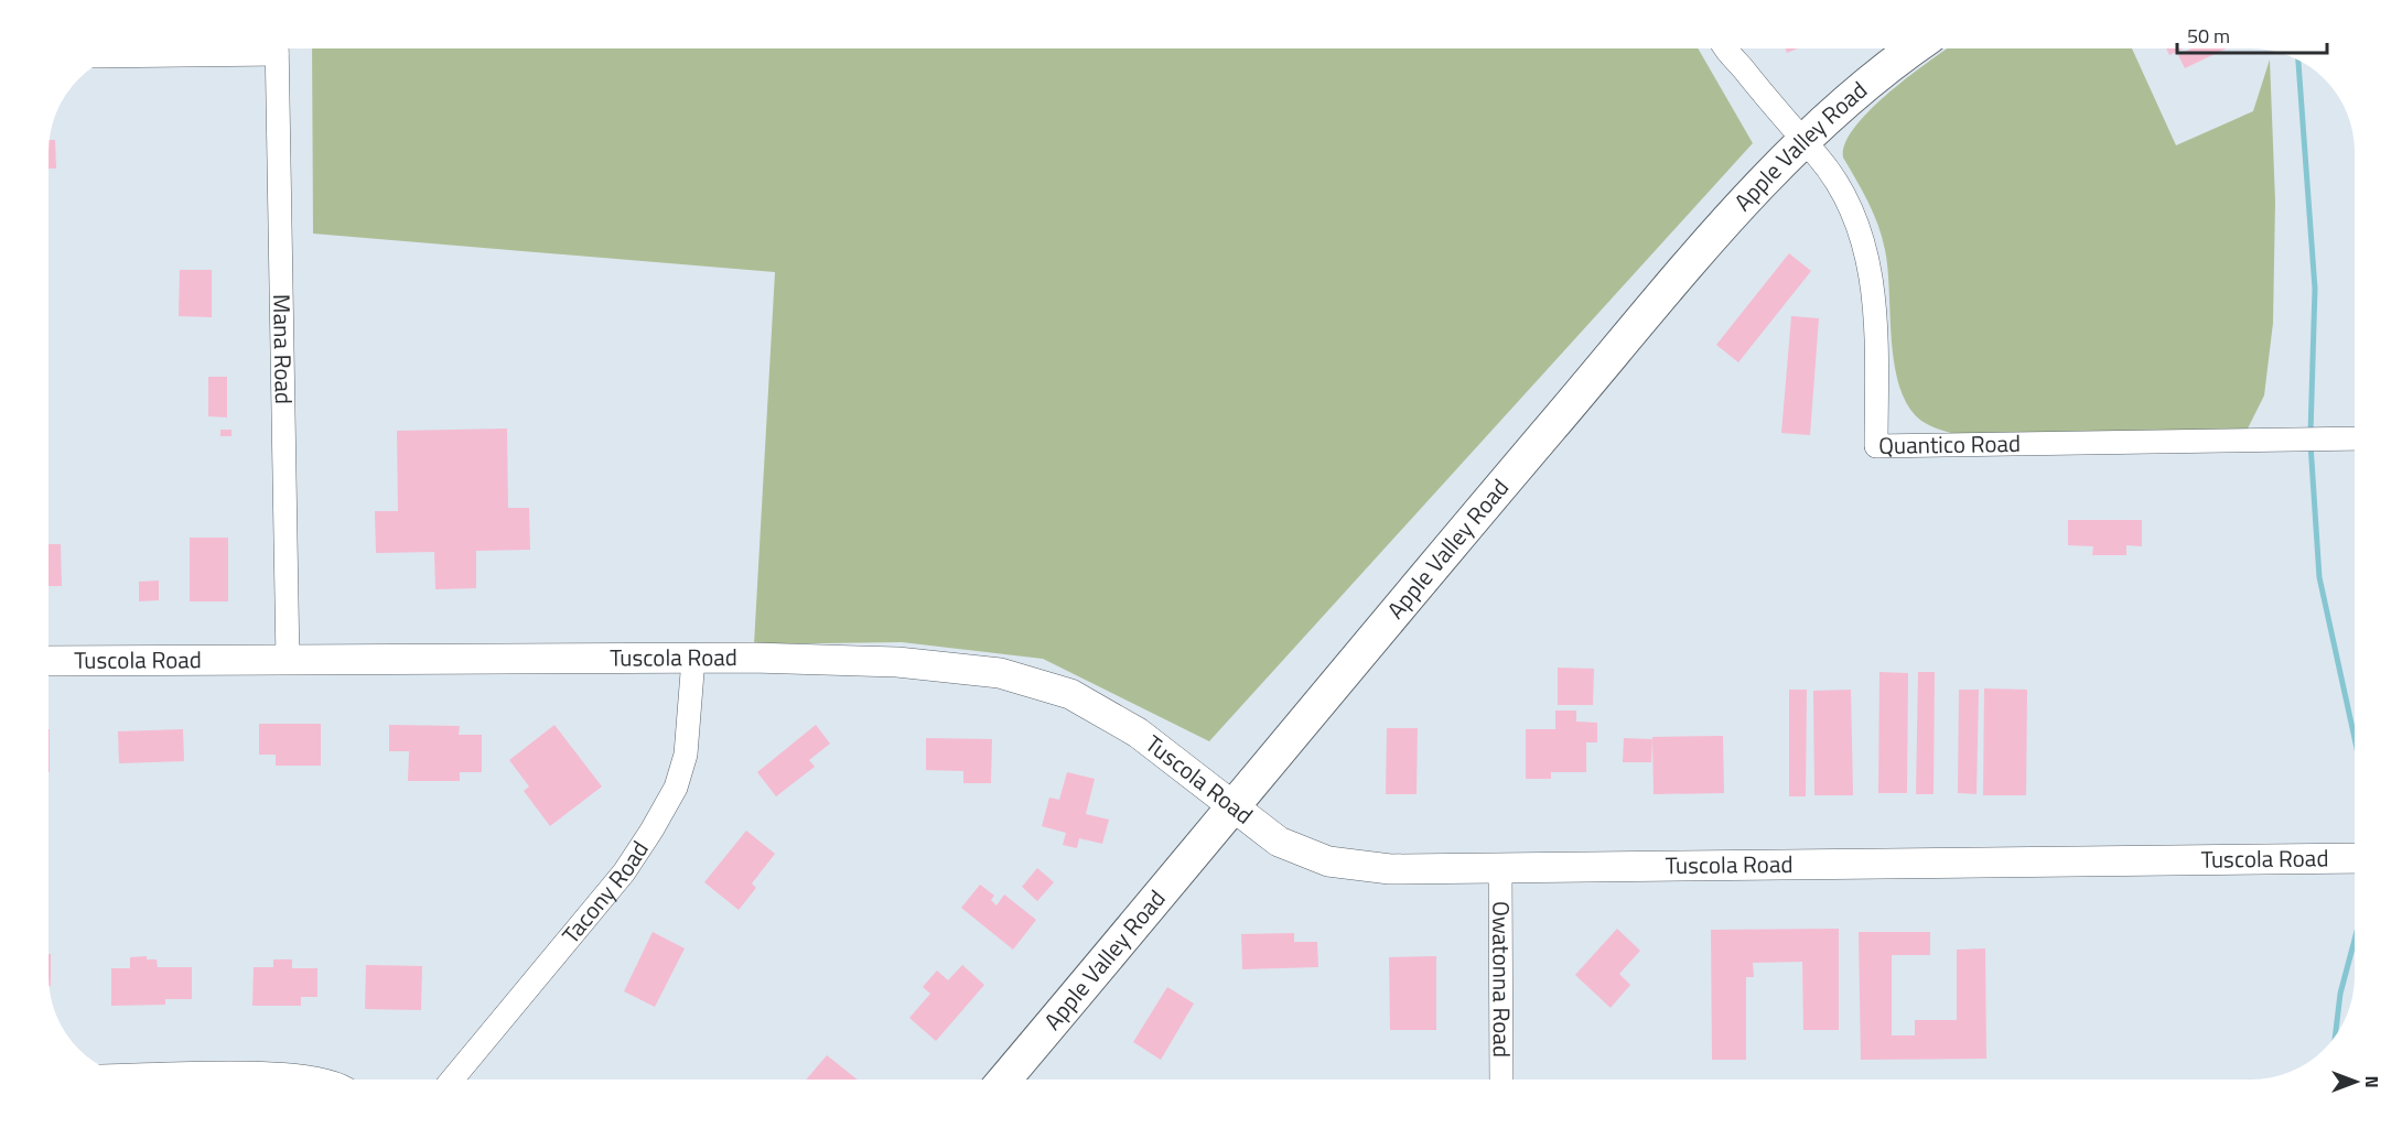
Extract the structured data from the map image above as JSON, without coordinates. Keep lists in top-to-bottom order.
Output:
{
  "streets": {
    "main road": ["Apple Valley Road"],
    "street": [
      "Mana Road",
      "Quantico Road",
      "Tuscola Road",
      "Tacony Road",
      "Owatonna Road"
    ]
  },
  "crossings": [
    ["Apple Valley Road", "Quantico Road"],
    ["Apple Valley Road", "Tuscola Road"],
    ["Mana Road", "Tuscola Road"],
    ["Tuscola Road", "Tacony Road"],
    ["Tuscola Road", "Owatonna Road"]
  ],
  "scale_bar": "50 m",
  "north": "right"
}
